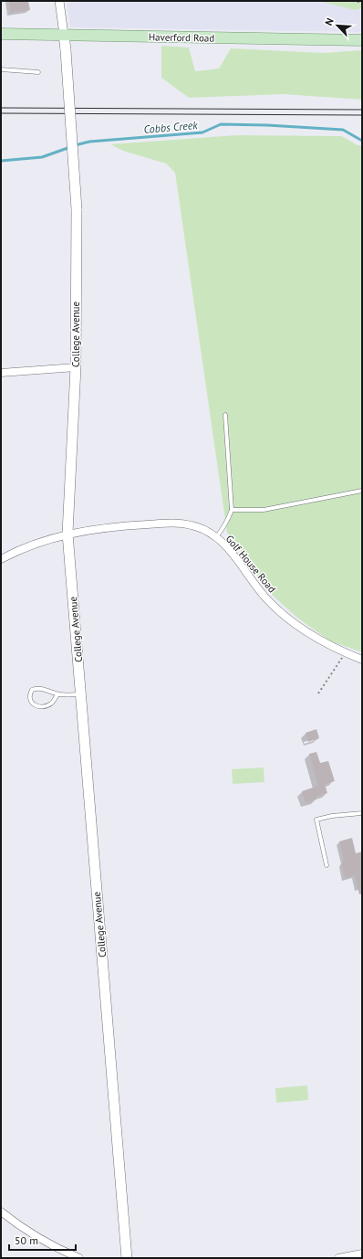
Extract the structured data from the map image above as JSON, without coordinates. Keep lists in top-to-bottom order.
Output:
{
  "streets": {
    "main road": ["Haverford Road", "College Avenue"],
    "street": ["Golf House Road"]
  },
  "crossings": [
    ["Haverford Road", "College Avenue"],
    ["College Avenue", "Golf House Road"]
  ],
  "water": ["Cobbs Creek"],
  "scale_bar": "50 m",
  "north": "top left"
}
